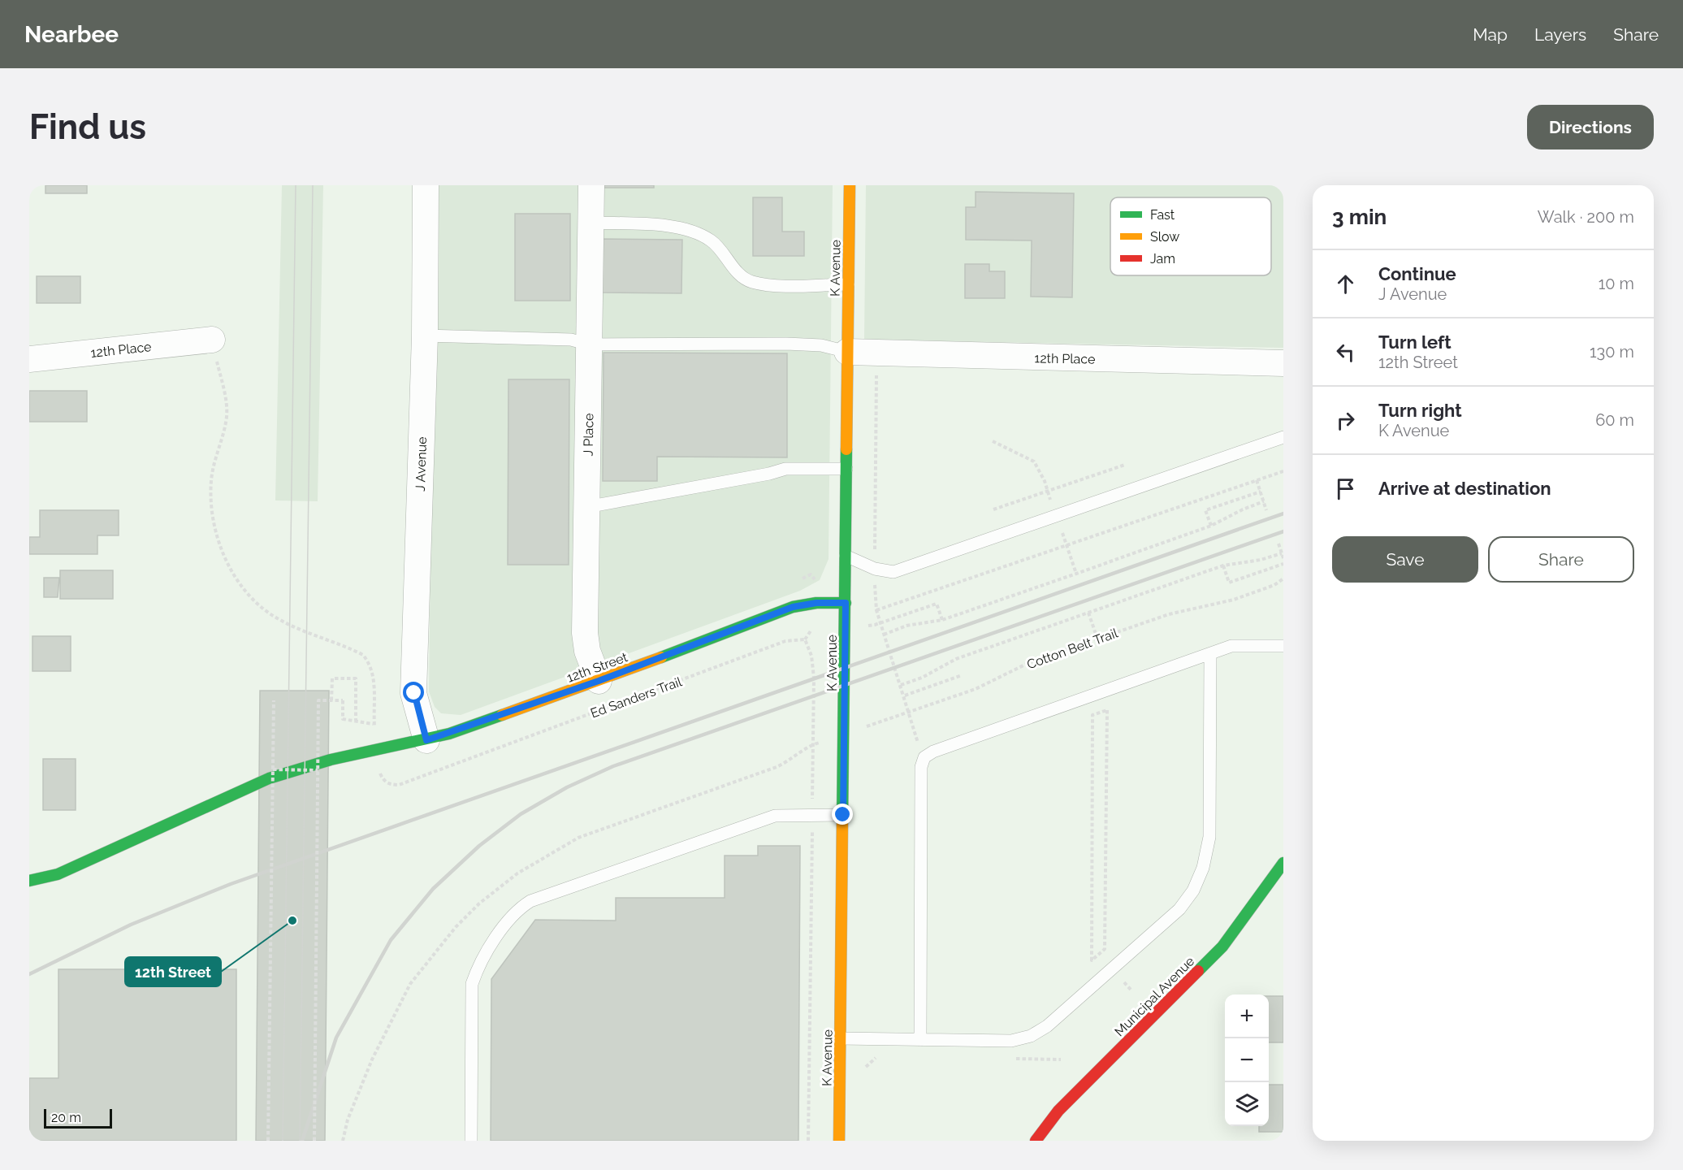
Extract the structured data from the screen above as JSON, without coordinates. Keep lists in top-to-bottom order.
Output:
{
  "streets": {
    "main road": ["K Avenue", "12th Street", "Municipal Avenue"],
    "street": ["12th Place", "J Place", "J Avenue"],
    "path": ["Cotton Belt Trail", "Ed Sanders Trail"]
  },
  "crossings": [
    ["K Avenue", "12th Place"],
    ["K Avenue", "12th Street"],
    ["J Place", "12th Street"],
    ["J Avenue", "12th Street"]
  ],
  "places": ["12th Street"],
  "legend": ["Fast", "Slow", "Jam"],
  "scale_bar": "20 m",
  "page": {
    "header": "Nearbee",
    "nav": ["Map", "Layers", "Share"],
    "buttons": [
      "Directions",
      ["Save", "Share"]
    ],
    "title": "Find us",
    "heading": ["3 min", "Walk · 200 m"],
    "list": [
      ["Continue", "J Avenue", "10 m"],
      ["Turn left", "12th Street", "130 m"],
      ["Turn right", "K Avenue", "60 m"],
      "Arrive at destination"
    ],
    "map_buttons": ["+", "−"],
    "scale": "20 m"
  }
}
